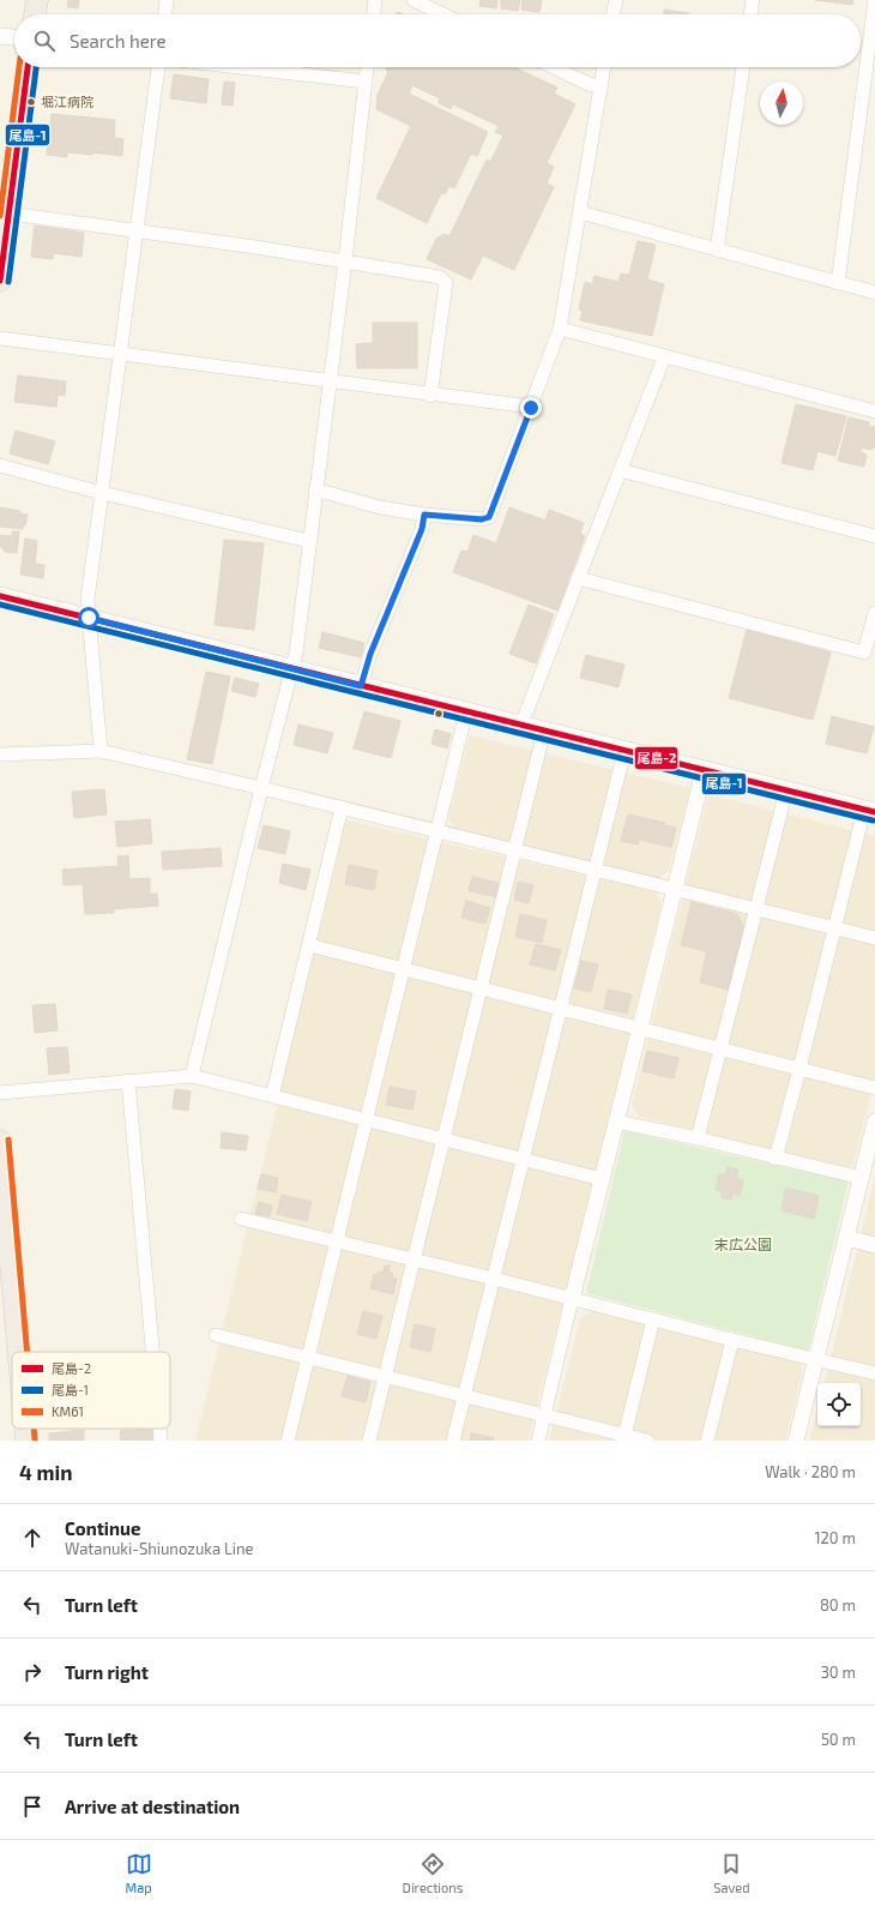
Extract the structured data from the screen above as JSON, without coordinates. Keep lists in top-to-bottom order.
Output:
{
  "parks": ["末広公園"],
  "places": ["堀江病院"],
  "lines": ["transit line 尾島-2", "transit line 尾島-1", "transit line KM61"],
  "legend": ["尾島-2", "尾島-1", "KM61"],
  "north": "top",
  "page": {
    "search": "Search here",
    "heading": ["4 min", "Walk · 280 m"],
    "list": [
      ["Continue", "Watanuki-Shiunozuka Line", "120 m"],
      ["Turn left", "80 m"],
      ["Turn right", "30 m"],
      ["Turn left", "50 m"],
      "Arrive at destination"
    ],
    "nav": ["Map", "Directions", "Saved"]
  }
}
